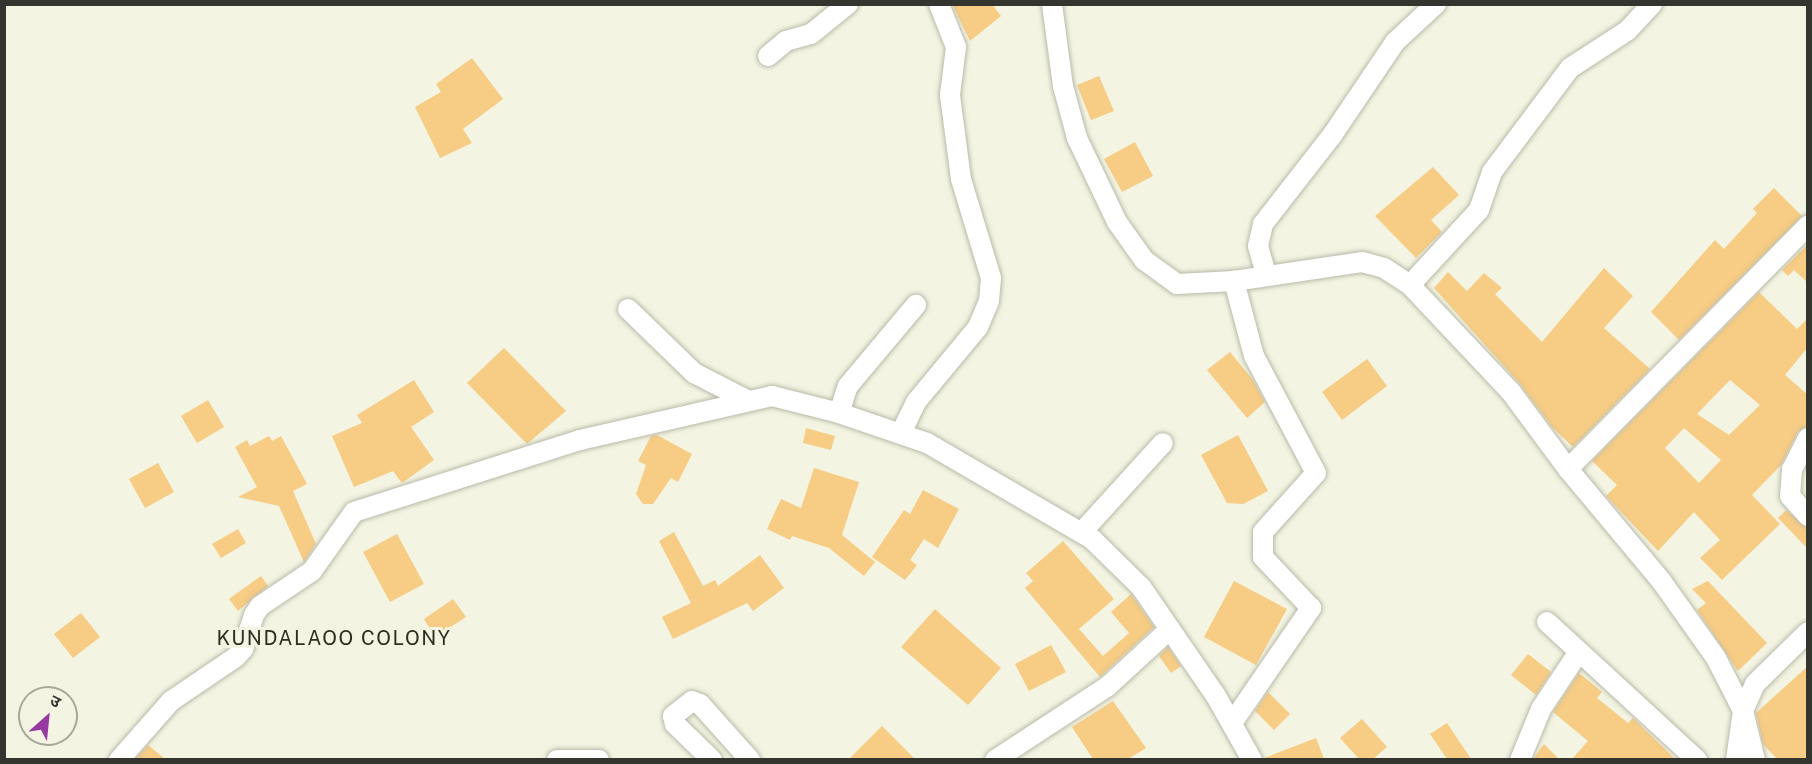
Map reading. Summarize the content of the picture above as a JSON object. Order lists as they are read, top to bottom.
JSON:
{
  "districts": ["KUNDALAOO COLONY"],
  "north": "top right"
}
